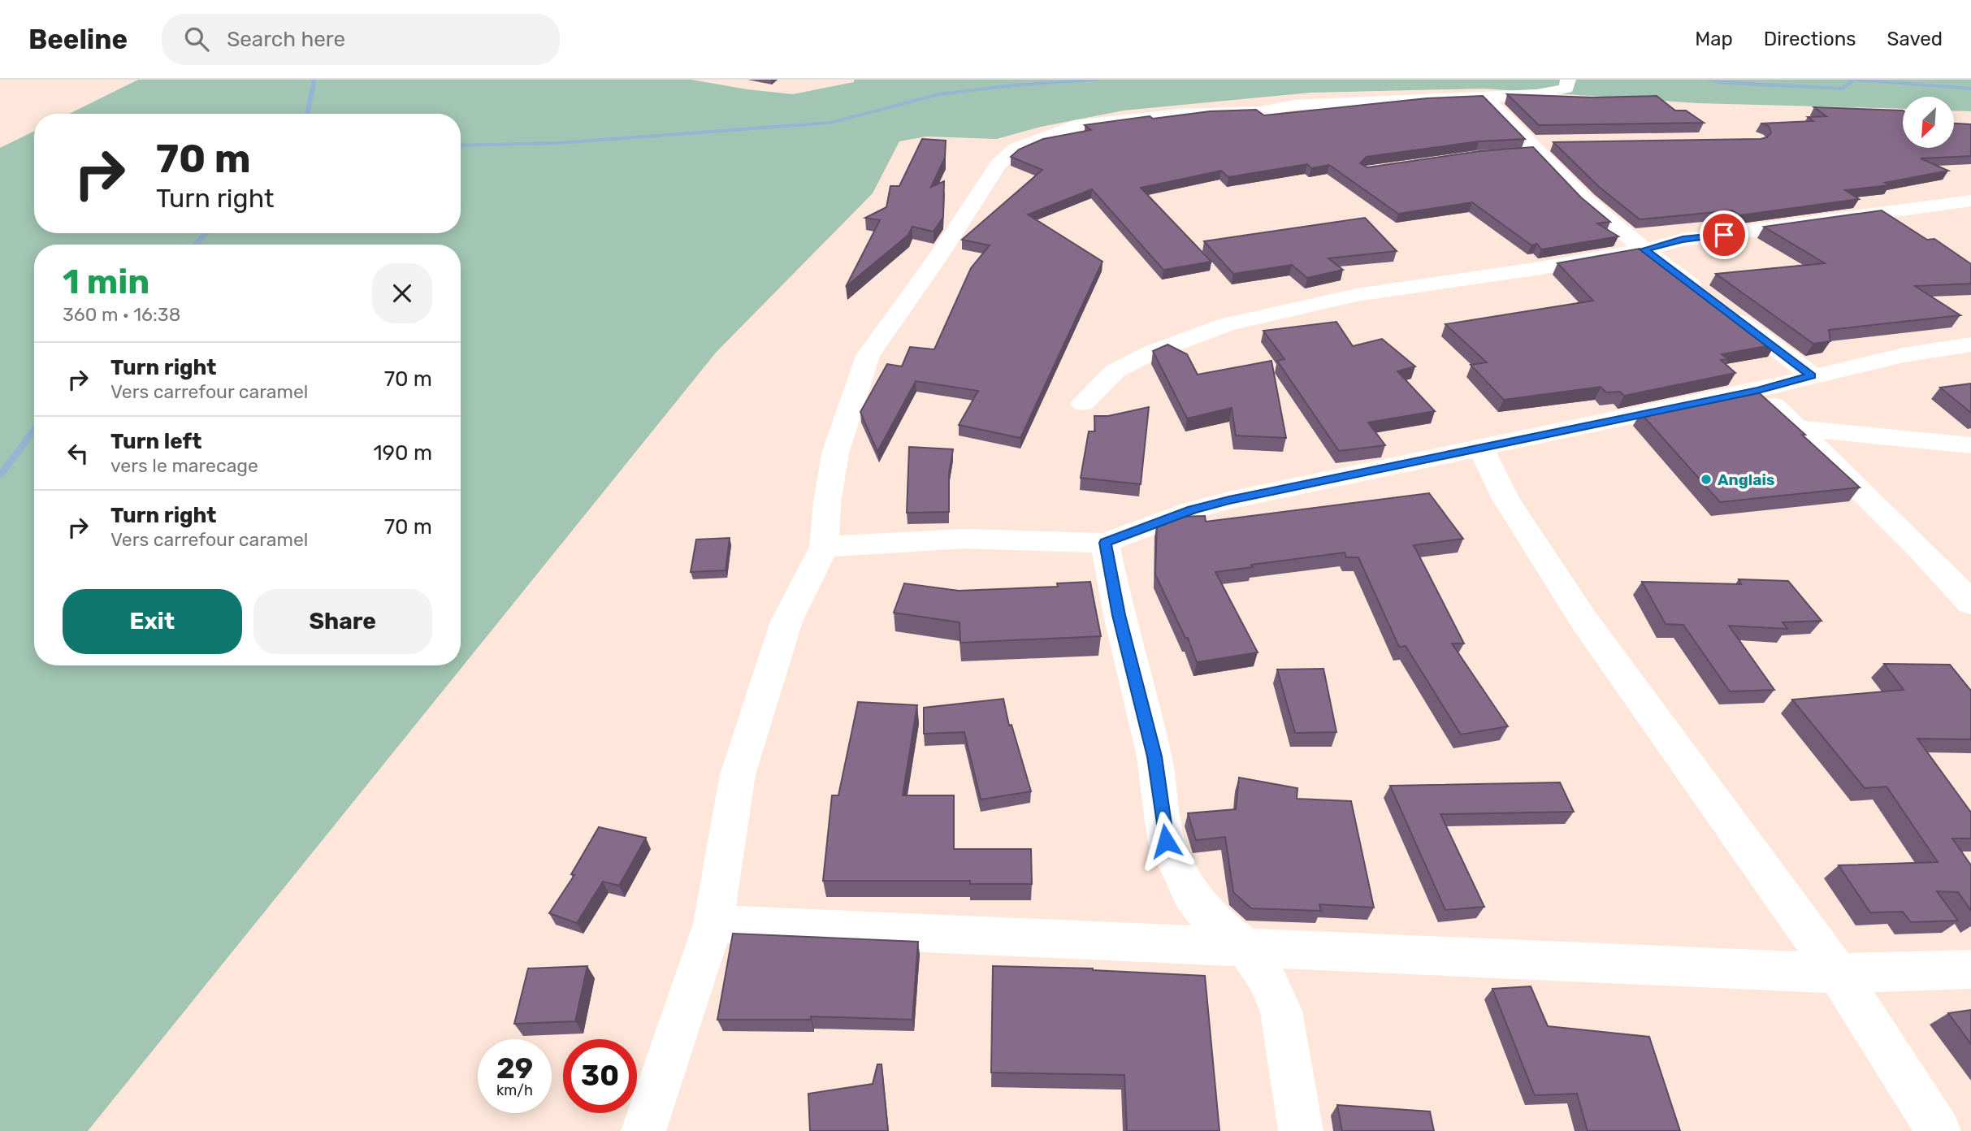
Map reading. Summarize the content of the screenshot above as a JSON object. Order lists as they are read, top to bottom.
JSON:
{
  "places": ["Anglais"],
  "north": "bottom left",
  "page": {
    "header": "Beeline",
    "search": "Search here",
    "nav": ["Map", "Directions", "Saved"],
    "turn": ["70 m", "Turn right"],
    "heading": ["1 min", "360 m · 16:38"],
    "list": [
      {
        "name": "Turn right",
        "note": "Vers carrefour caramel",
        "value": "70 m"
      },
      {
        "name": "Turn left",
        "note": "vers le marecage",
        "value": "190 m"
      },
      {
        "name": "Turn right",
        "note": "Vers carrefour caramel",
        "value": "70 m"
      }
    ],
    "buttons": ["Exit", "Share"],
    "speed": "29 km/h",
    "limit": "30"
  }
}
